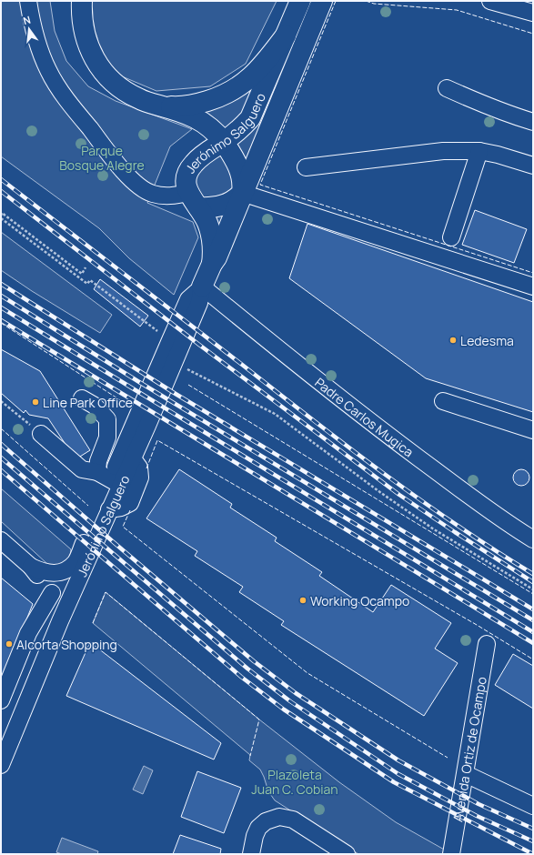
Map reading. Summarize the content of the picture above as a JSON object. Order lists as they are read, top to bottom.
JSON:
{
  "streets": {
    "main road": ["Jerónimo Salguero"],
    "street": ["Padre Carlos Mugica", "Avenida Ortiz de Ocampo"]
  },
  "crossings": [
    ["Jerónimo Salguero", "Padre Carlos Mugica"]
  ],
  "parks": ["Parque Bosque Alegre", "Plazoleta Juan C. Cobian"],
  "places": [
    "Ledesma",
    "Line Park Office",
    "Working Ocampo",
    "Alcorta Shopping"
  ],
  "north": "top"
}
